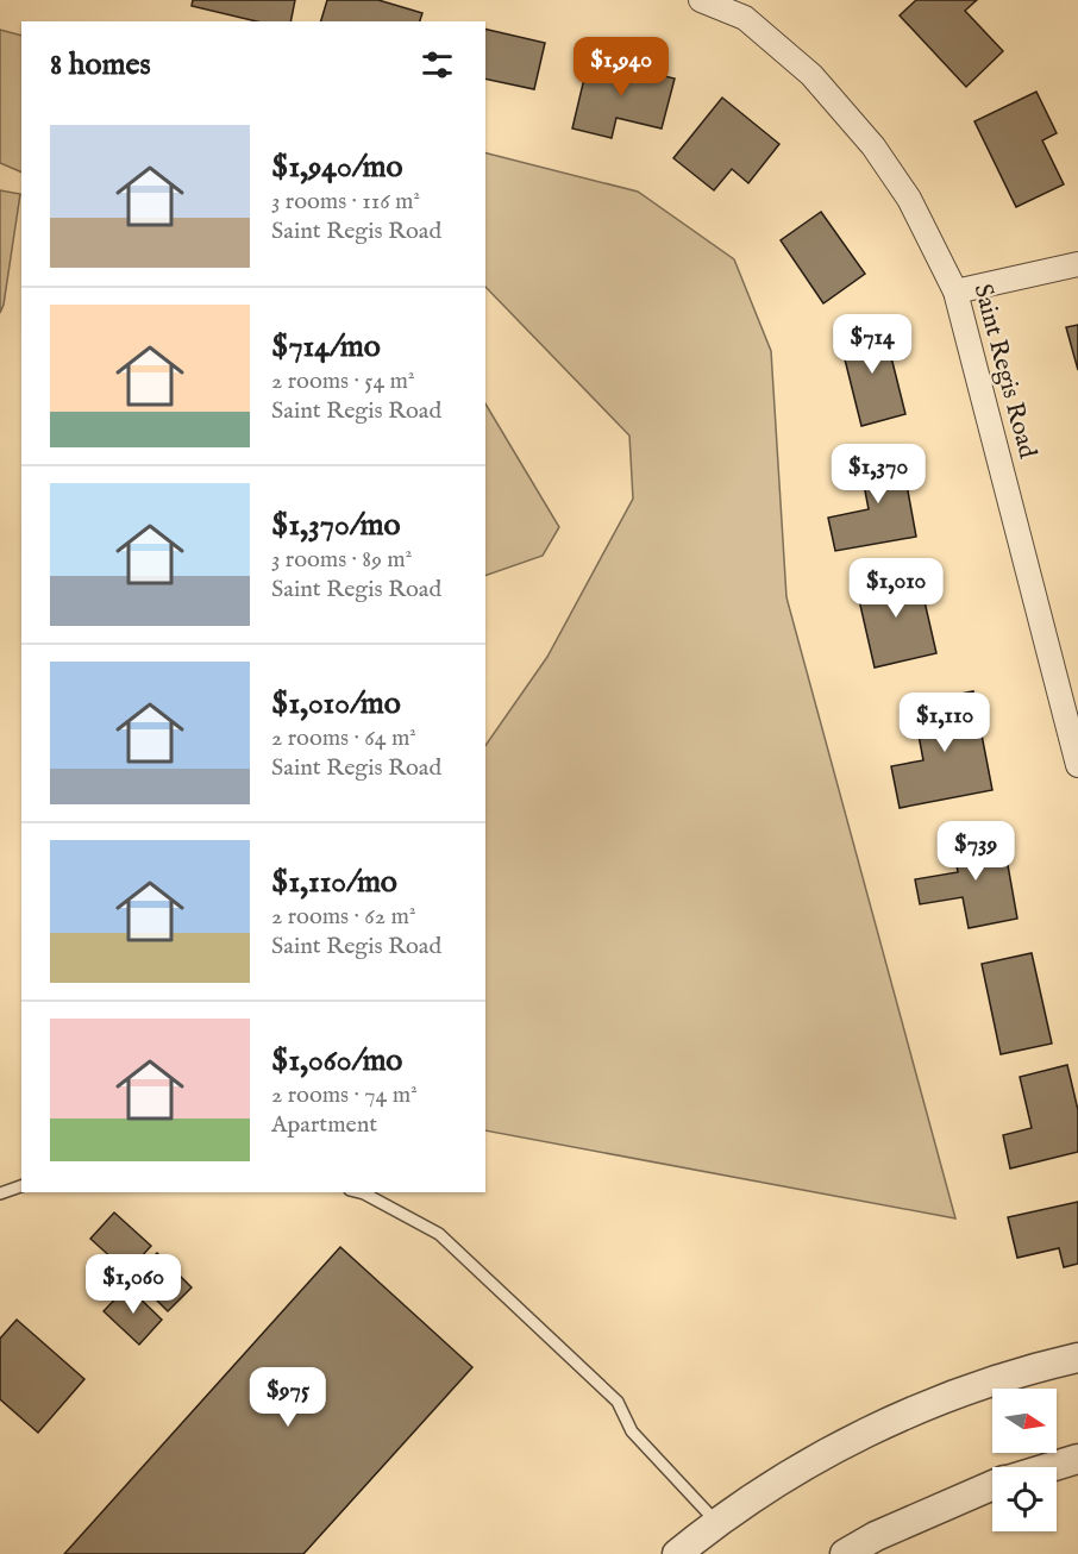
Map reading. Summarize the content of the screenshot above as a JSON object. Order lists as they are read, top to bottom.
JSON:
{
  "streets": {
    "street": ["Saint Regis Road"]
  },
  "north": "right",
  "page": {
    "heading": "8 homes",
    "price": [
      "$1,940",
      "$714",
      "$1,370",
      "$1,010",
      "$1,110",
      "$739",
      "$1,060",
      "$975"
    ],
    "list": [
      {
        "name": "$1,940/mo",
        "note": "3 rooms · 116 m² · Saint Regis Road"
      },
      {
        "name": "$714/mo",
        "note": "2 rooms · 54 m² · Saint Regis Road"
      },
      {
        "name": "$1,370/mo",
        "note": "3 rooms · 89 m² · Saint Regis Road"
      },
      {
        "name": "$1,010/mo",
        "note": "2 rooms · 64 m² · Saint Regis Road"
      },
      {
        "name": "$1,110/mo",
        "note": "2 rooms · 62 m² · Saint Regis Road"
      },
      {
        "name": "$1,060/mo",
        "note": "2 rooms · 74 m² · Apartment"
      }
    ]
  }
}
